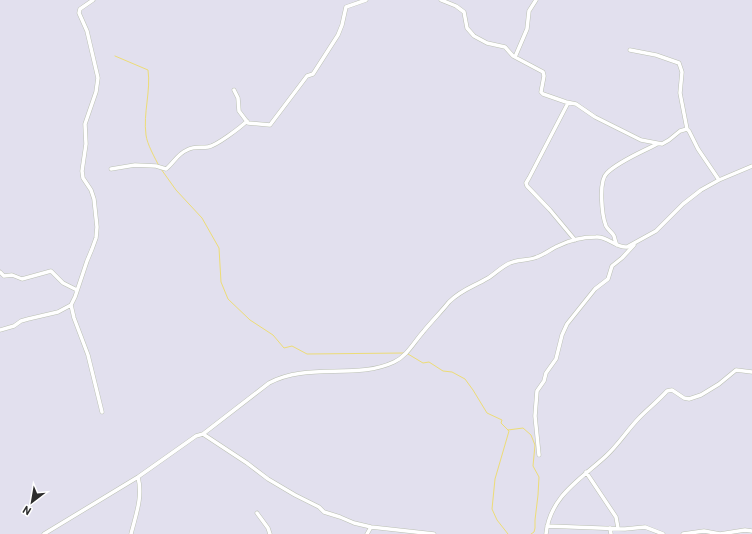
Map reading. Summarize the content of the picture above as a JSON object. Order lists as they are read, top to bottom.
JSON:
{
  "north": "bottom left"
}
